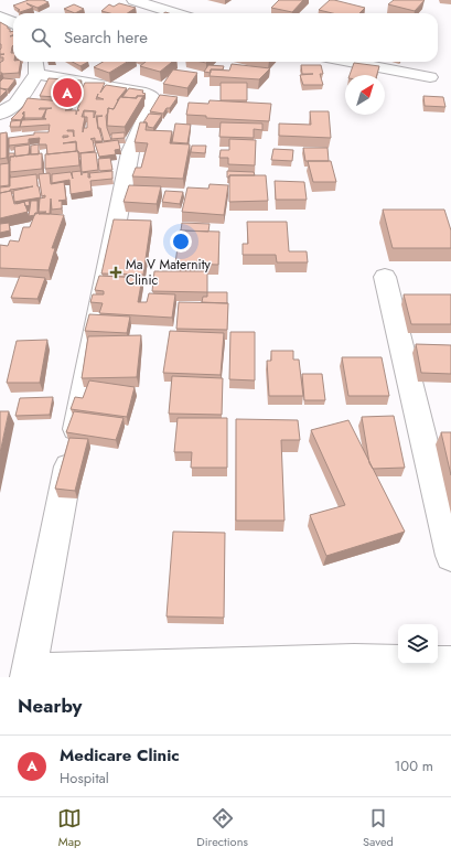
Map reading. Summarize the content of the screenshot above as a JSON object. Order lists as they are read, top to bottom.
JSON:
{
  "places": {
    "health": ["Ma V Maternity Clinic"]
  },
  "north": "top right",
  "page": {
    "search": "Search here",
    "pins": "A",
    "heading": "Nearby",
    "list": [
      {
        "mark": "A",
        "name": "Medicare Clinic",
        "note": "Hospital",
        "value": "100 m"
      }
    ],
    "nav": ["Map", "Directions", "Saved"]
  }
}
